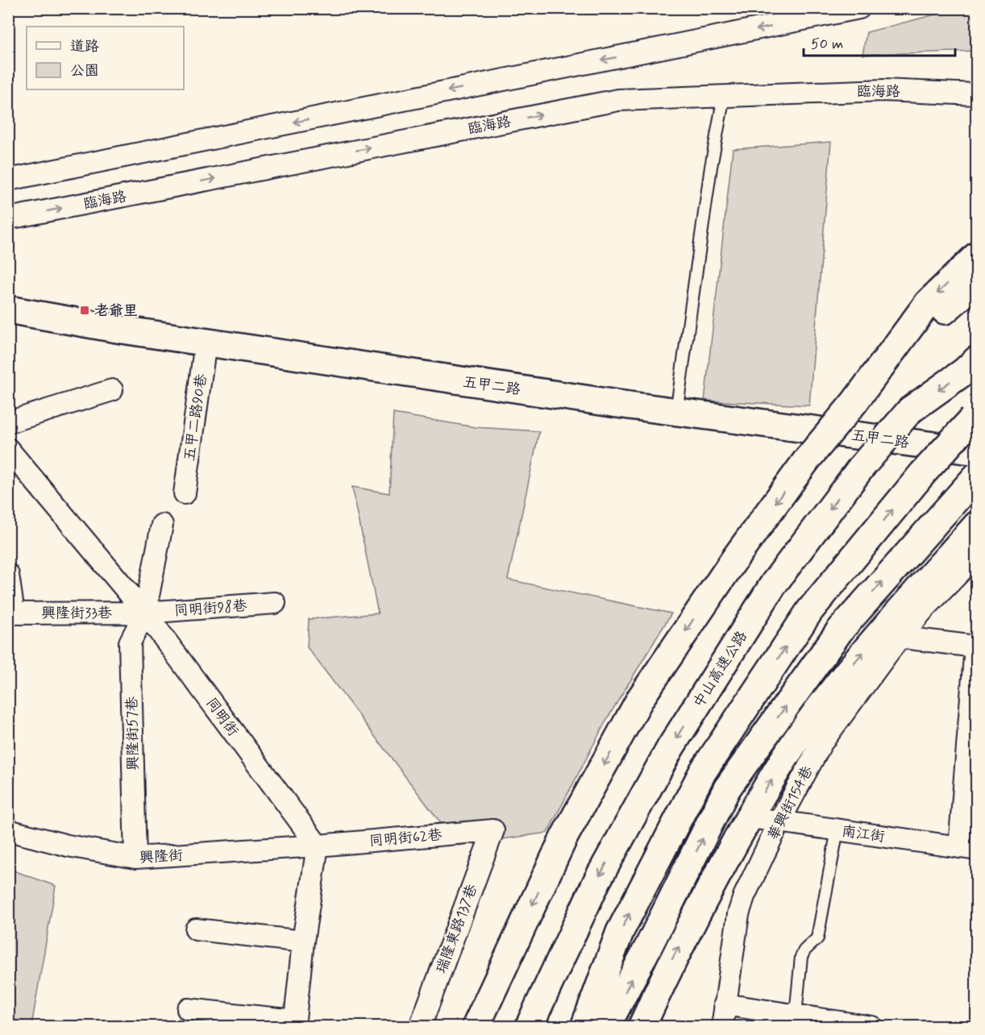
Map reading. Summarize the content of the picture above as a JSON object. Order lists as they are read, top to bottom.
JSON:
{
  "streets": {
    "main road": ["五甲二路", "中山高速公路"],
    "street": [
      "臨海路",
      "五甲二路90巷",
      "同明街98巷",
      "興隆街33巷",
      "同明街",
      "興隆街57巷",
      "華興街154巷",
      "南江街",
      "同明街62巷",
      "興隆街",
      "瑞隆東路137巷"
    ]
  },
  "crossings": [
    ["五甲二路", "五甲二路90巷"],
    ["同明街98巷", "興隆街33巷"],
    ["同明街98巷", "同明街"],
    ["同明街98巷", "興隆街57巷"],
    ["興隆街33巷", "同明街"],
    ["興隆街33巷", "興隆街57巷"],
    ["同明街", "興隆街57巷"],
    ["同明街", "同明街62巷"],
    ["同明街", "興隆街"],
    ["興隆街57巷", "興隆街"],
    ["華興街154巷", "南江街"],
    ["同明街62巷", "興隆街"],
    ["同明街62巷", "瑞隆東路137巷"]
  ],
  "places": {
    "transit": ["老爺里"]
  },
  "legend": ["道路", "公園"],
  "scale_bar": "50 m"
}
